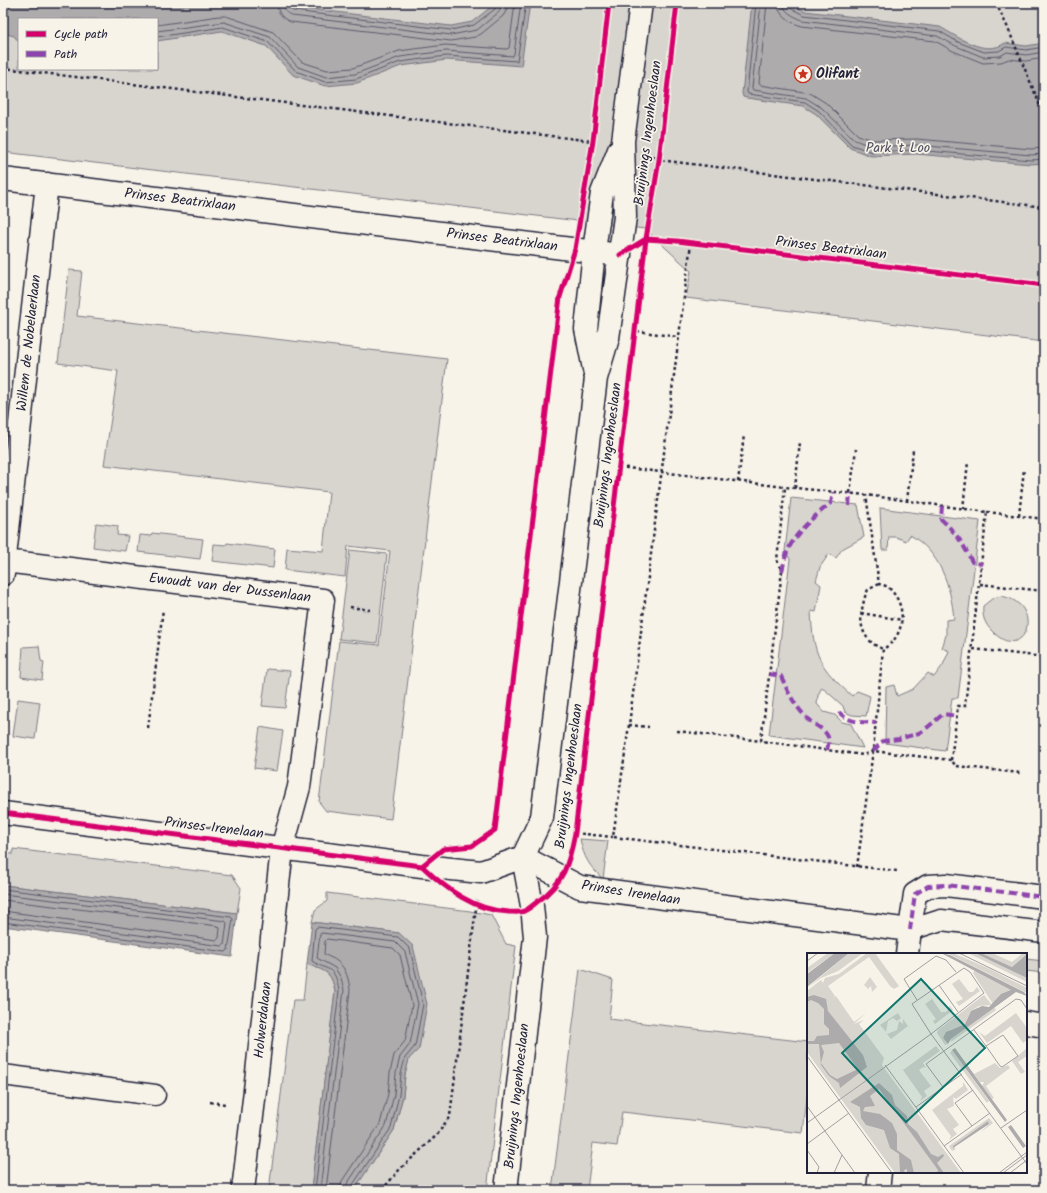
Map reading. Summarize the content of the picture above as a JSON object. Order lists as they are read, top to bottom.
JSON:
{
  "streets": {
    "street": [
      "Bruijnings Ingenhoeslaan",
      "Prinses Beatrixlaan",
      "Willem de Nobelaerlaan",
      "Ewoudt van der Dussenlaan",
      "Prinses Irenelaan",
      "Holwerdalaan"
    ]
  },
  "crossings": [
    ["Bruijnings Ingenhoeslaan", "Prinses Beatrixlaan"],
    ["Bruijnings Ingenhoeslaan", "Prinses Irenelaan"],
    ["Prinses Beatrixlaan", "Willem de Nobelaerlaan"],
    ["Willem de Nobelaerlaan", "Ewoudt van der Dussenlaan"],
    ["Ewoudt van der Dussenlaan", "Prinses Irenelaan"],
    ["Ewoudt van der Dussenlaan", "Holwerdalaan"],
    ["Prinses Irenelaan", "Holwerdalaan"]
  ],
  "parks": ["Park 't Loo"],
  "places": {
    "place": ["Olifant"]
  },
  "legend": ["Cycle path", "Path"]
}
